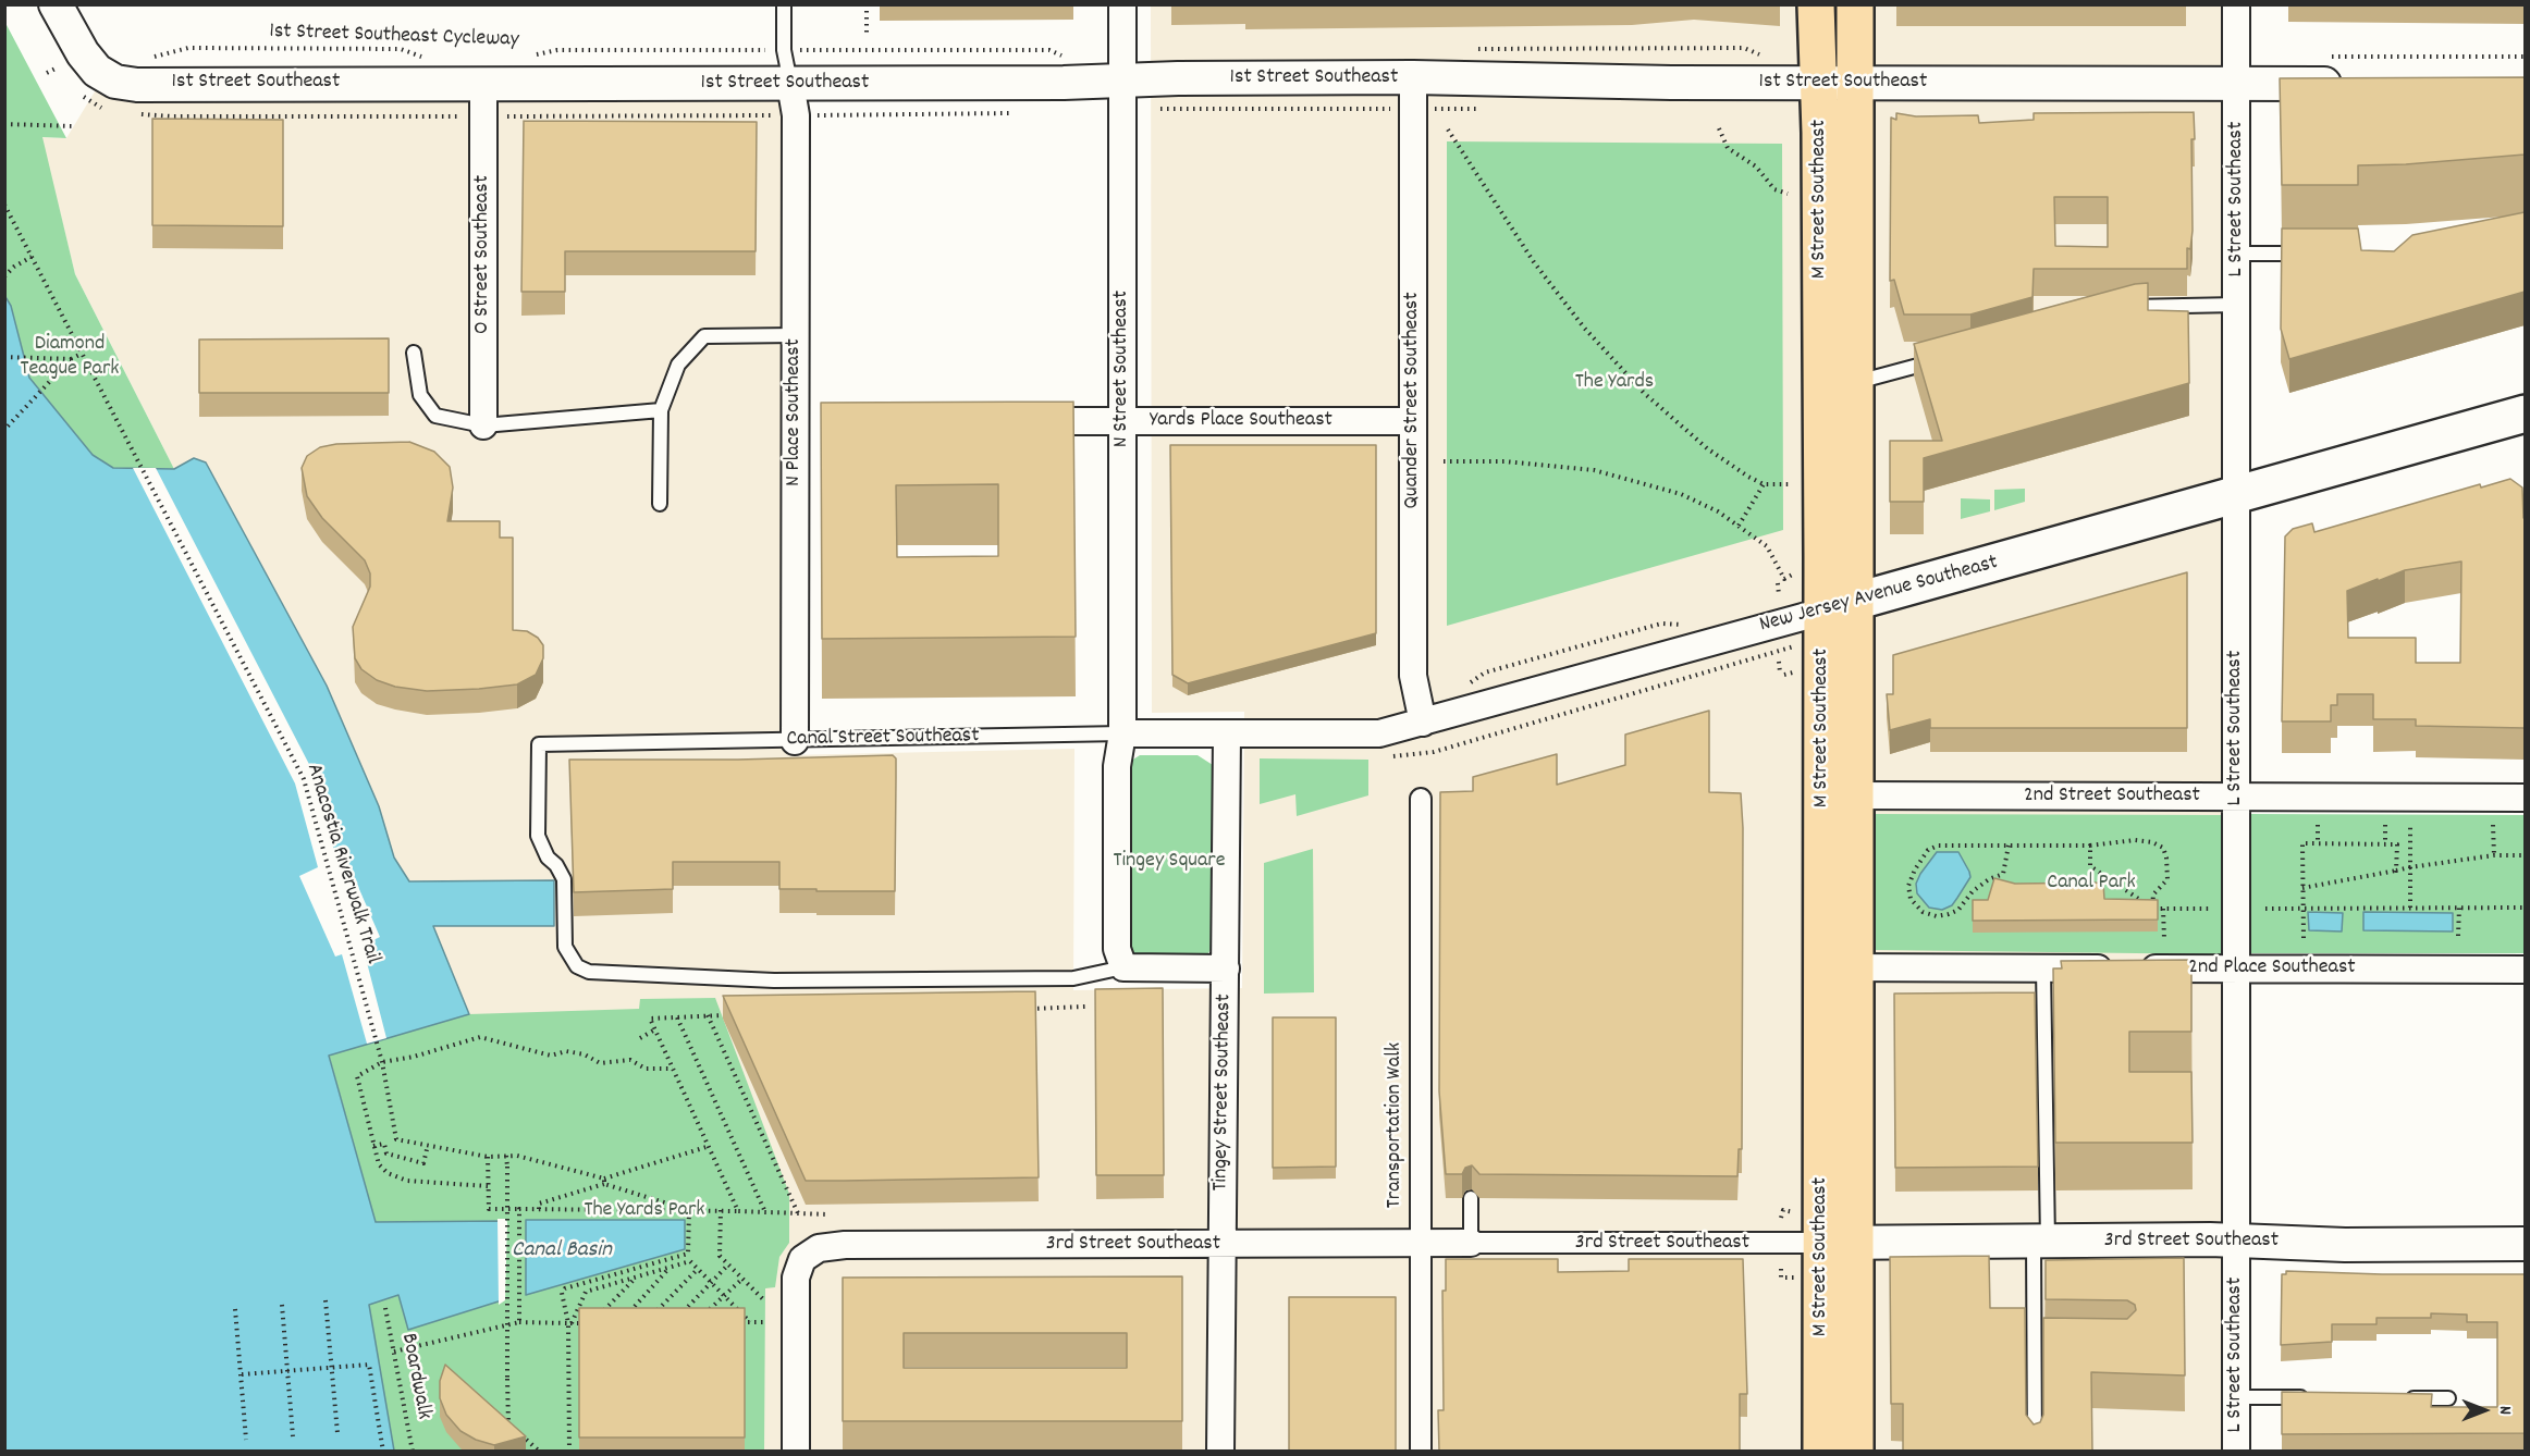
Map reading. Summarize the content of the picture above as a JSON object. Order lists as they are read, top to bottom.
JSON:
{
  "streets": {
    "main road": ["M Street Southeast", "New Jersey Avenue Southeast"],
    "street": [
      "1st Street Southeast",
      "L Street Southeast",
      "O Street Southeast",
      "N Street Southeast",
      "Quander Street Southeast",
      "N Place Southeast",
      "Yards Place Southeast",
      "Canal Street Southeast",
      "2nd Street Southeast",
      "2nd Place Southeast",
      "Tingey Street Southeast",
      "Transportation Walk",
      "3rd Street Southeast"
    ],
    "path": ["1st Street Southeast Cycleway", "Anacostia Riverwalk Trail", "Boardwalk"]
  },
  "crossings": [
    ["1st Street Southeast", "M Street Southeast"],
    ["1st Street Southeast", "L Street Southeast"],
    ["1st Street Southeast", "O Street Southeast"],
    ["1st Street Southeast", "N Street Southeast"],
    ["1st Street Southeast", "Quander Street Southeast"],
    ["1st Street Southeast", "N Place Southeast"],
    ["M Street Southeast", "New Jersey Avenue Southeast"],
    ["M Street Southeast", "2nd Street Southeast"],
    ["M Street Southeast", "2nd Place Southeast"],
    ["M Street Southeast", "3rd Street Southeast"],
    ["L Street Southeast", "New Jersey Avenue Southeast"],
    ["L Street Southeast", "2nd Street Southeast"],
    ["L Street Southeast", "2nd Place Southeast"],
    ["L Street Southeast", "3rd Street Southeast"],
    ["N Street Southeast", "Yards Place Southeast"],
    ["N Street Southeast", "Canal Street Southeast"],
    ["Quander Street Southeast", "Yards Place Southeast"],
    ["Quander Street Southeast", "New Jersey Avenue Southeast"],
    ["N Place Southeast", "Canal Street Southeast"],
    ["New Jersey Avenue Southeast", "Canal Street Southeast"],
    ["New Jersey Avenue Southeast", "Tingey Street Southeast"],
    ["Canal Street Southeast", "Tingey Street Southeast"],
    ["Tingey Street Southeast", "3rd Street Southeast"],
    ["Transportation Walk", "3rd Street Southeast"]
  ],
  "water": ["Canal Basin"],
  "parks": [
    "Diamond Teague Park",
    "The Yards",
    "Tingey Square",
    "Canal Park",
    "The Yards Park"
  ],
  "north": "right"
}
